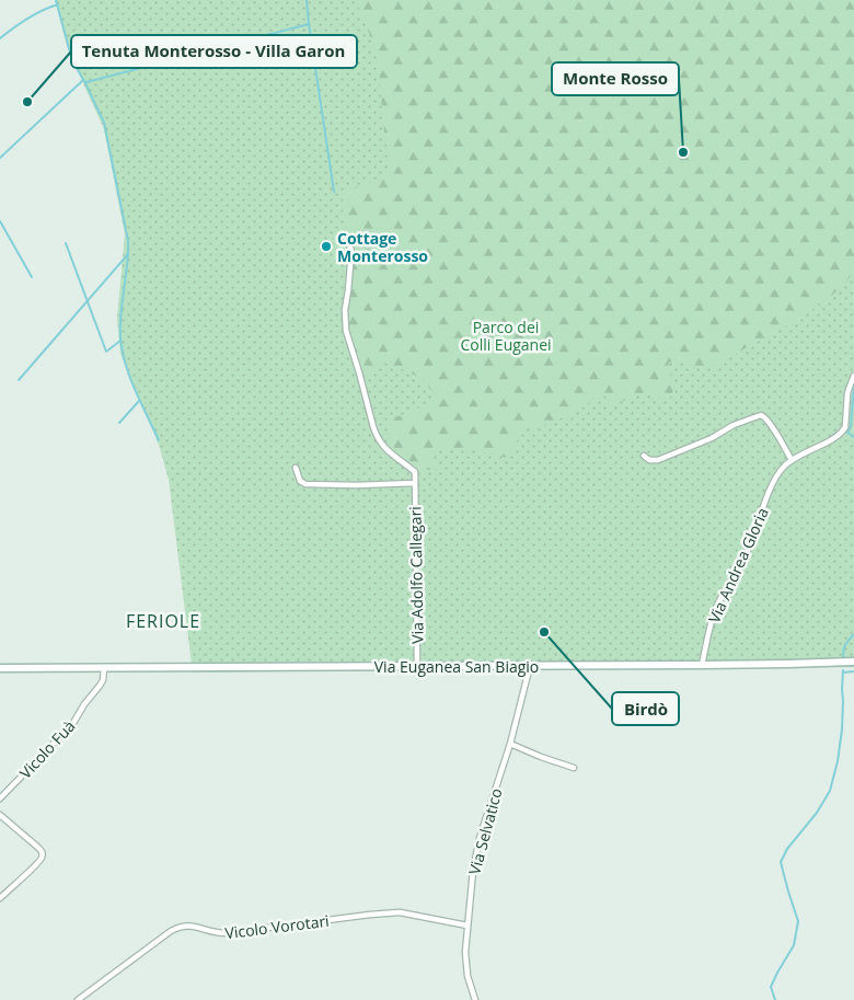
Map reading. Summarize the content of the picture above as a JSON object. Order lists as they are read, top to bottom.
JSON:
{
  "streets": {
    "main road": ["Via Euganea San Biagio"],
    "street": [
      "Via Andrea Gloria",
      "Via Adolfo Callegari",
      "Vicolo Fuà",
      "Via Selvatico",
      "Vicolo Vorotari"
    ]
  },
  "crossings": [
    ["Via Andrea Gloria", "Via Euganea San Biagio"],
    ["Via Adolfo Callegari", "Via Euganea San Biagio"],
    ["Via Euganea San Biagio", "Vicolo Fuà"],
    ["Via Euganea San Biagio", "Via Selvatico"],
    ["Via Selvatico", "Vicolo Vorotari"]
  ],
  "districts": ["FERIOLE"],
  "parks": ["Parco dei Colli Euganei"],
  "places": [
    "Tenuta Monterosso - Villa Garon",
    "Monte Rosso",
    "Cottage Monterosso",
    "Birdò"
  ]
}
